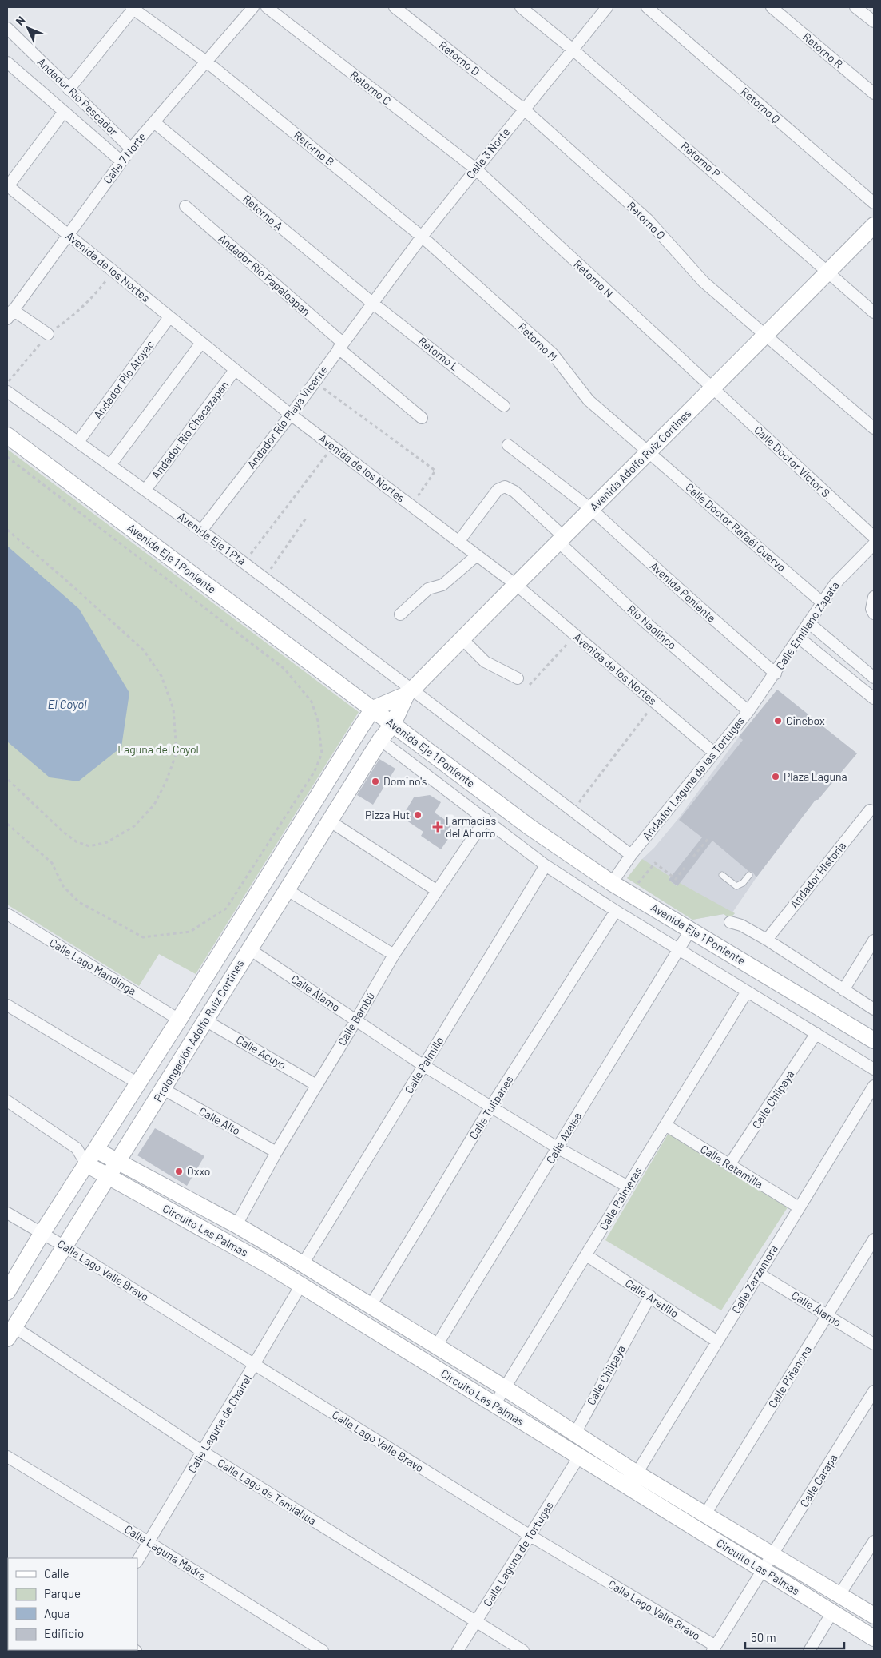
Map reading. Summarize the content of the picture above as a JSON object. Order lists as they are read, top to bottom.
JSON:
{
  "streets": {
    "street": [
      "Retorno R",
      "Retorno D",
      "Retorno C",
      "Andador Río Pescador",
      "Retorno Q",
      "Retorno B",
      "Calle 3 Norte",
      "Calle 7 Norte",
      "Retorno P",
      "Retorno A",
      "Retorno O",
      "Avenida de los Nortes",
      "Andador Río Papaloapan",
      "Retorno N",
      "Retorno M",
      "Retorno L",
      "Andador Río Atoyac",
      "Andador Río Playa Vicente",
      "Andador Río Chacazapan",
      "Avenida Adolfo Ruiz Cortines",
      "Calle Doctor Víctor S.",
      "Calle Doctor Rafaél Cuervo",
      "Avenida Eje 1 Pta",
      "Avenida Eje 1 Poniente",
      "Avenida Poniente",
      "Calle Emiliano Zapata",
      "Río Naolinco",
      "Andador Laguna de las Tortugas",
      "Andador Historia",
      "Calle Lago Mandinga",
      "Calle Álamo",
      "Calle Bambú",
      "Prolongación Adolfo Ruiz Cortines",
      "Calle Acuyo",
      "Calle Palmillo",
      "Calle Chilpaya",
      "Calle Tulipanes",
      "Calle Alto",
      "Calle Azalea",
      "Calle Retamilla",
      "Calle Palmeras",
      "Circuito Las Palmas",
      "Calle Lago Valle Bravo",
      "Calle Zarzamora",
      "Calle Aretillo",
      "Calle Piñanona",
      "Calle Laguna de Chairel",
      "Calle Carapa",
      "Calle Lago de Tamiahua",
      "Calle Laguna Madre",
      "Calle Laguna de Tortugas"
    ]
  },
  "crossings": [
    ["Retorno D", "Calle 3 Norte"],
    ["Retorno D", "Retorno O"],
    ["Retorno C", "Calle 3 Norte"],
    ["Retorno C", "Retorno N"],
    ["Andador Río Pescador", "Calle 7 Norte"],
    ["Retorno B", "Calle 3 Norte"],
    ["Retorno B", "Calle 7 Norte"],
    ["Retorno B", "Retorno M"],
    ["Calle 3 Norte", "Retorno P"],
    ["Calle 3 Norte", "Retorno A"],
    ["Calle 3 Norte", "Retorno O"],
    ["Calle 3 Norte", "Retorno N"],
    ["Calle 3 Norte", "Retorno M"],
    ["Calle 3 Norte", "Retorno L"],
    ["Calle 3 Norte", "Andador Río Playa Vicente"],
    ["Calle 7 Norte", "Retorno A"],
    ["Calle 7 Norte", "Avenida de los Nortes"],
    ["Retorno P", "Avenida Adolfo Ruiz Cortines"],
    ["Retorno A", "Retorno L"],
    ["Retorno A", "Andador Río Playa Vicente"],
    ["Retorno O", "Avenida Adolfo Ruiz Cortines"],
    ["Avenida de los Nortes", "Andador Río Atoyac"],
    ["Avenida de los Nortes", "Andador Río Playa Vicente"],
    ["Avenida de los Nortes", "Andador Río Chacazapan"],
    ["Avenida de los Nortes", "Avenida Adolfo Ruiz Cortines"],
    ["Avenida de los Nortes", "Río Naolinco"],
    ["Avenida de los Nortes", "Andador Laguna de las Tortugas"],
    ["Andador Río Papaloapan", "Andador Río Playa Vicente"],
    ["Retorno N", "Avenida Adolfo Ruiz Cortines"],
    ["Retorno N", "Calle Doctor Víctor S."],
    ["Retorno M", "Avenida Adolfo Ruiz Cortines"],
    ["Retorno M", "Calle Doctor Rafaél Cuervo"],
    ["Retorno L", "Andador Río Playa Vicente"],
    ["Andador Río Atoyac", "Avenida Eje 1 Pta"],
    ["Andador Río Playa Vicente", "Avenida Eje 1 Pta"],
    ["Andador Río Chacazapan", "Avenida Eje 1 Pta"],
    ["Avenida Adolfo Ruiz Cortines", "Calle Doctor Víctor S."],
    ["Avenida Adolfo Ruiz Cortines", "Calle Doctor Rafaél Cuervo"],
    ["Avenida Adolfo Ruiz Cortines", "Avenida Eje 1 Pta"],
    ["Avenida Adolfo Ruiz Cortines", "Avenida Eje 1 Poniente"],
    ["Avenida Adolfo Ruiz Cortines", "Avenida Poniente"],
    ["Avenida Adolfo Ruiz Cortines", "Río Naolinco"],
    ["Avenida Adolfo Ruiz Cortines", "Prolongación Adolfo Ruiz Cortines"],
    ["Calle Doctor Rafaél Cuervo", "Calle Emiliano Zapata"],
    ["Avenida Eje 1 Pta", "Andador Laguna de las Tortugas"],
    ["Avenida Eje 1 Poniente", "Andador Laguna de las Tortugas"],
    ["Avenida Eje 1 Poniente", "Calle Bambú"],
    ["Avenida Eje 1 Poniente", "Prolongación Adolfo Ruiz Cortines"],
    ["Avenida Eje 1 Poniente", "Calle Palmillo"],
    ["Avenida Eje 1 Poniente", "Calle Chilpaya"],
    ["Avenida Eje 1 Poniente", "Calle Tulipanes"],
    ["Avenida Eje 1 Poniente", "Calle Azalea"],
    ["Avenida Eje 1 Poniente", "Calle Palmeras"],
    ["Avenida Poniente", "Calle Emiliano Zapata"],
    ["Avenida Poniente", "Andador Laguna de las Tortugas"],
    ["Calle Emiliano Zapata", "Andador Laguna de las Tortugas"],
    ["Río Naolinco", "Andador Laguna de las Tortugas"],
    ["Calle Lago Mandinga", "Prolongación Adolfo Ruiz Cortines"],
    ["Calle Álamo", "Calle Bambú"],
    ["Calle Álamo", "Prolongación Adolfo Ruiz Cortines"],
    ["Calle Álamo", "Calle Palmillo"],
    ["Calle Álamo", "Calle Tulipanes"],
    ["Calle Álamo", "Calle Azalea"],
    ["Calle Álamo", "Calle Palmeras"],
    ["Calle Álamo", "Calle Zarzamora"],
    ["Calle Álamo", "Calle Piñanona"],
    ["Calle Bambú", "Calle Acuyo"],
    ["Calle Bambú", "Calle Alto"],
    ["Calle Bambú", "Circuito Las Palmas"],
    ["Prolongación Adolfo Ruiz Cortines", "Calle Acuyo"],
    ["Prolongación Adolfo Ruiz Cortines", "Calle Alto"],
    ["Prolongación Adolfo Ruiz Cortines", "Circuito Las Palmas"],
    ["Prolongación Adolfo Ruiz Cortines", "Calle Lago Valle Bravo"],
    ["Prolongación Adolfo Ruiz Cortines", "Calle Lago de Tamiahua"],
    ["Calle Palmillo", "Circuito Las Palmas"],
    ["Calle Chilpaya", "Calle Retamilla"],
    ["Calle Chilpaya", "Circuito Las Palmas"],
    ["Calle Chilpaya", "Calle Aretillo"],
    ["Calle Tulipanes", "Circuito Las Palmas"],
    ["Calle Azalea", "Circuito Las Palmas"],
    ["Calle Retamilla", "Calle Palmeras"],
    ["Calle Retamilla", "Calle Zarzamora"],
    ["Calle Palmeras", "Circuito Las Palmas"],
    ["Calle Palmeras", "Calle Aretillo"],
    ["Circuito Las Palmas", "Calle Zarzamora"],
    ["Circuito Las Palmas", "Calle Piñanona"],
    ["Circuito Las Palmas", "Calle Laguna de Chairel"],
    ["Circuito Las Palmas", "Calle Carapa"],
    ["Circuito Las Palmas", "Calle Laguna de Tortugas"],
    ["Calle Lago Valle Bravo", "Calle Laguna de Chairel"],
    ["Calle Lago Valle Bravo", "Calle Carapa"],
    ["Calle Lago Valle Bravo", "Calle Laguna de Tortugas"],
    ["Calle Zarzamora", "Calle Aretillo"],
    ["Calle Laguna de Chairel", "Calle Lago de Tamiahua"],
    ["Calle Laguna de Chairel", "Calle Laguna Madre"],
    ["Calle Lago de Tamiahua", "Calle Laguna de Tortugas"]
  ],
  "water": ["El Coyol"],
  "parks": ["Laguna del Coyol"],
  "places": {
    "other": [
      "Cinebox",
      "Plaza Laguna",
      "Domino's",
      "Pizza Hut",
      "Oxxo"
    ],
    "health": ["Farmacias del Ahorro"]
  },
  "legend": [
    "Calle",
    "Parque",
    "Agua",
    "Edificio"
  ],
  "scale_bar": "50 m",
  "north": "top left"
}
